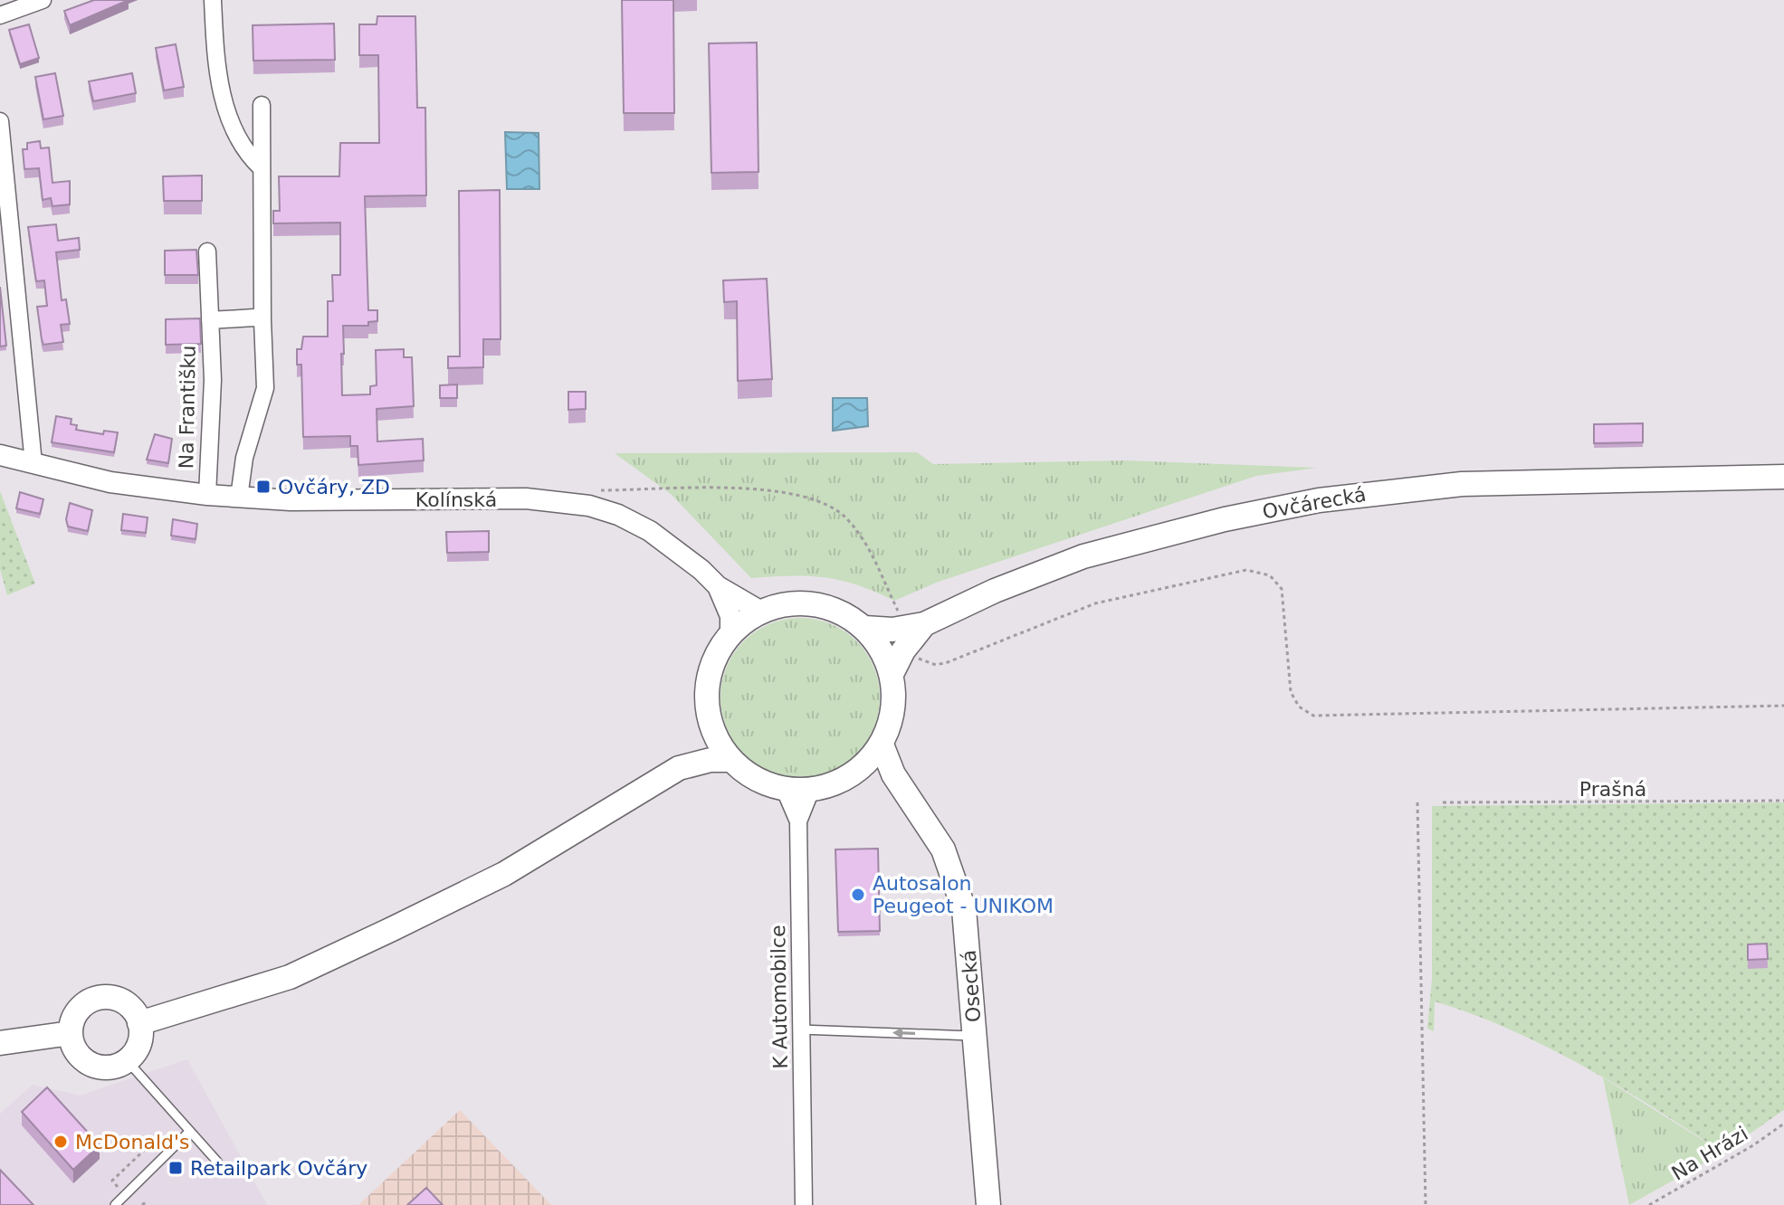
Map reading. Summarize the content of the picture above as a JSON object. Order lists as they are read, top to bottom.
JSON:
{
  "streets": {
    "main road": ["Ovčárecká", "Osecká"],
    "street": ["Na Františku", "Kolínská", "K Automobilce"],
    "path": ["Prašná", "Na Hrázi"]
  },
  "crossings": [
    ["Na Františku", "Kolínská"],
    ["Kolínská", "Ovčárecká"],
    ["Kolínská", "Osecká"],
    ["Kolínská", "K Automobilce"],
    ["Ovčárecká", "Osecká"],
    ["Ovčárecká", "K Automobilce"],
    ["Osecká", "K Automobilce"]
  ],
  "places": {
    "transit": ["Ovčáry, ZD", "Retailpark Ovčáry"],
    "other": ["Autosalon Peugeot - UNIKOM", "McDonald's"]
  }
}
